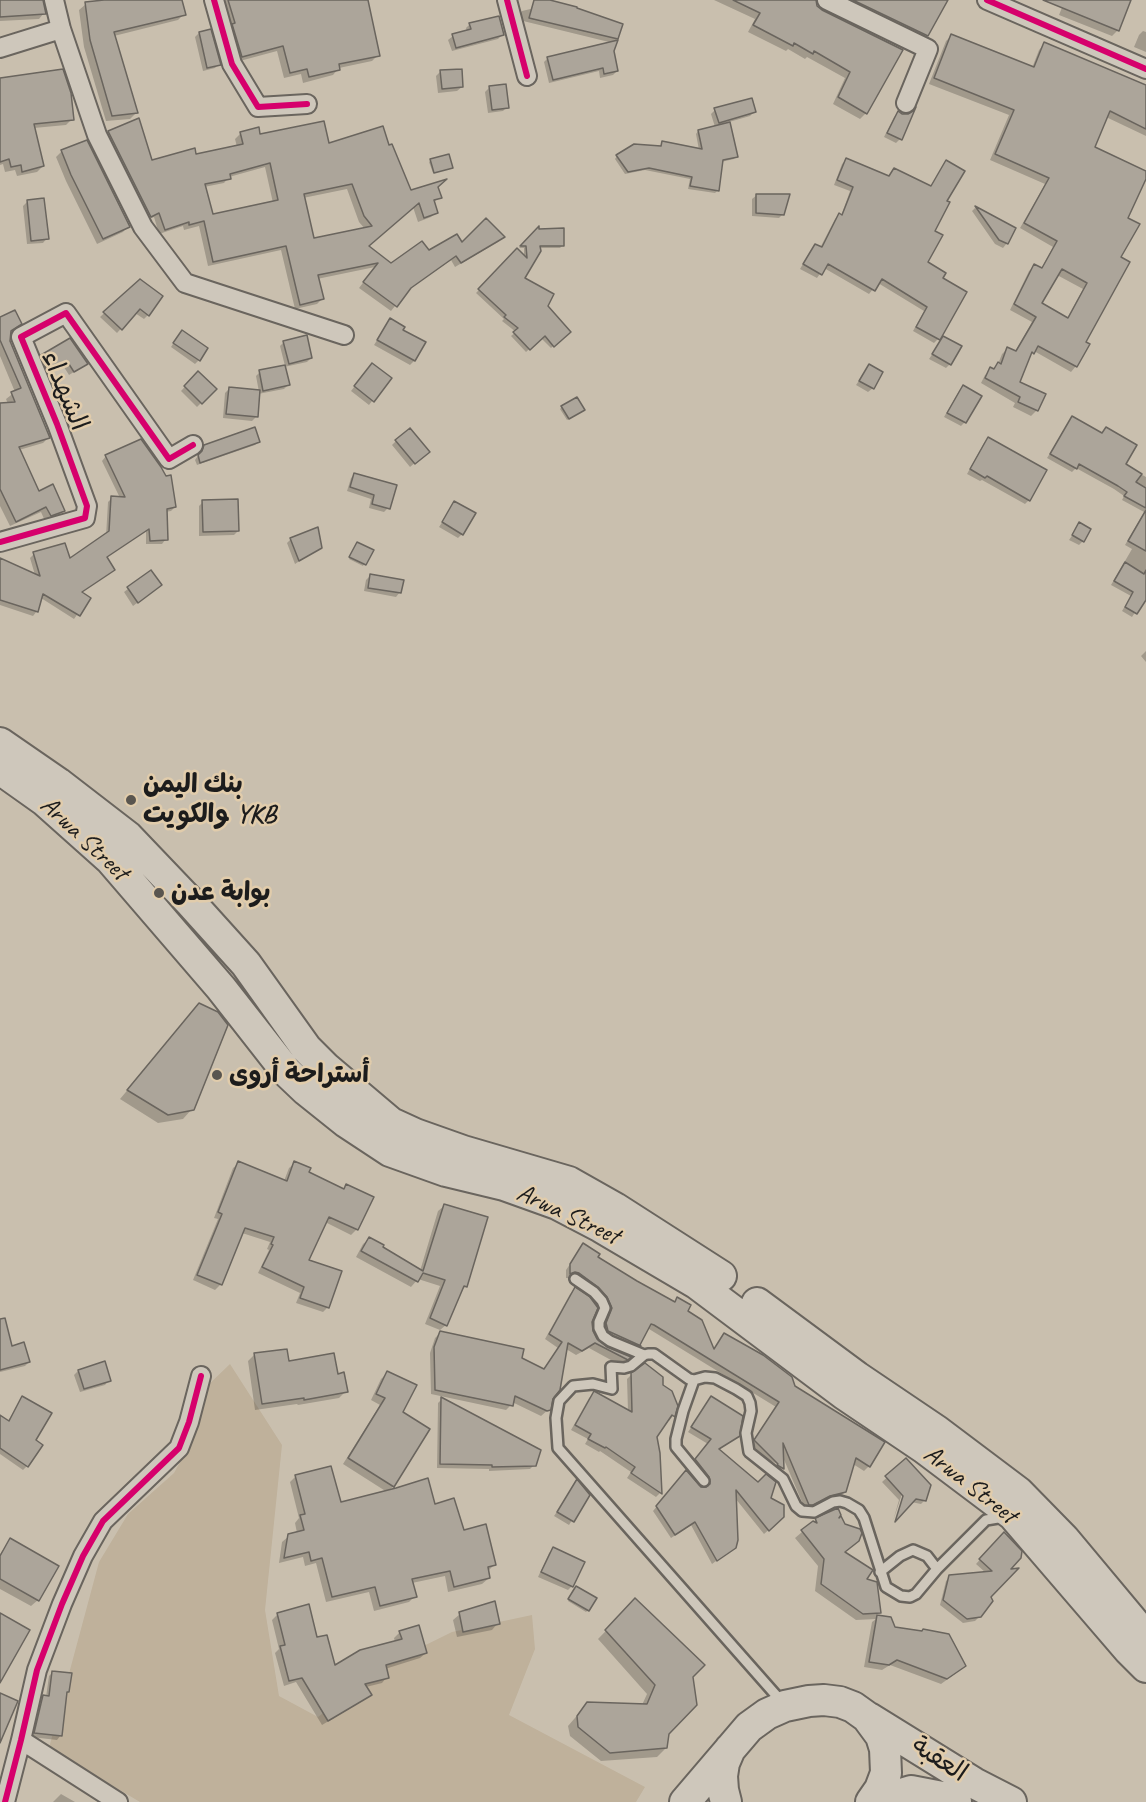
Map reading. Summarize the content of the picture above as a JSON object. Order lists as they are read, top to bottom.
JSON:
{
  "streets": {
    "main road": ["Arwa Street", "العقبة"],
    "street": ["الشهداء"]
  },
  "places": ["بنك اليمن والكويت YKB", "بوابة عدن", "أستراحة أروى"]
}
